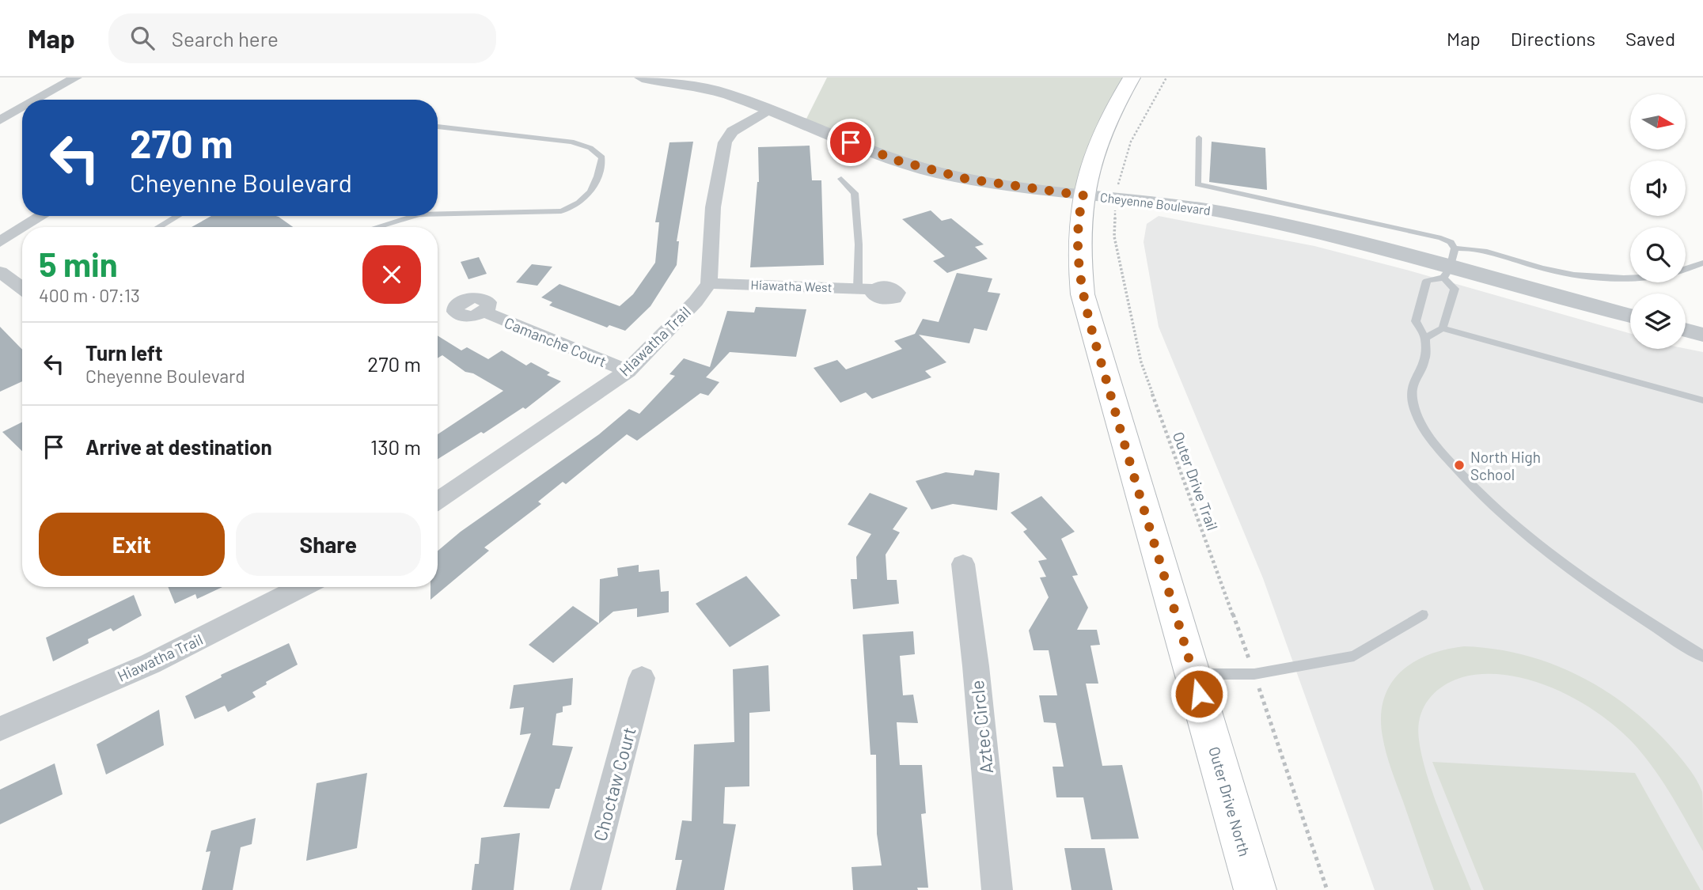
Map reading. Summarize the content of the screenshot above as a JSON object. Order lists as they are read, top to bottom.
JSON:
{
  "streets": {
    "main road": ["Outer Drive North"],
    "street": [
      "Cheyenne Boulevard",
      "Hiawatha West",
      "Hiawatha Trail",
      "Camanche Court",
      "Aztec Circle",
      "Choctaw Court"
    ],
    "path": ["Outer Drive Trail"]
  },
  "crossings": [
    ["Cheyenne Boulevard", "Outer Drive Trail"],
    ["Cheyenne Boulevard", "Outer Drive North"],
    ["Hiawatha West", "Hiawatha Trail"],
    ["Hiawatha Trail", "Camanche Court"]
  ],
  "places": ["North High School"],
  "north": "right",
  "page": {
    "header": "Map",
    "search": "Search here",
    "nav": ["Map", "Directions", "Saved"],
    "turn": ["270 m", "Cheyenne Boulevard"],
    "heading": ["5 min", "400 m · 07:13"],
    "list": [
      {
        "name": "Turn left",
        "note": "Cheyenne Boulevard",
        "value": "270 m"
      },
      {
        "name": "Arrive at destination",
        "value": "130 m"
      }
    ],
    "buttons": ["Exit", "Share"]
  }
}
